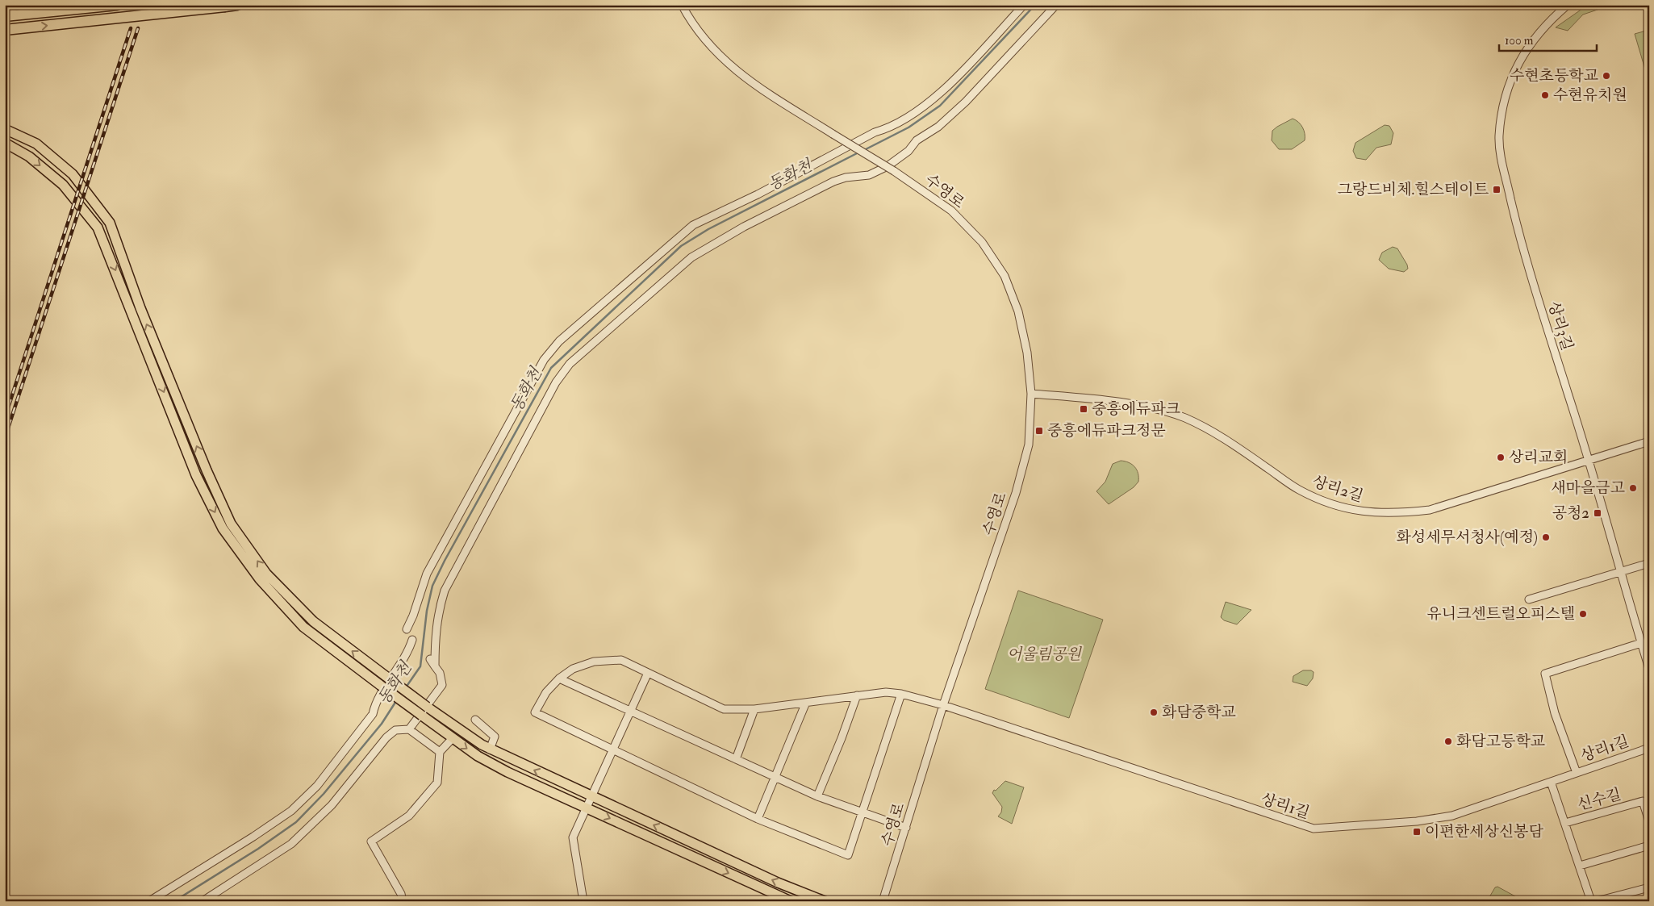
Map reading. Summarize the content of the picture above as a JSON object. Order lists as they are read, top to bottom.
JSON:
{
  "streets": {
    "street": [
      "수영로",
      "상리3길",
      "상리2길",
      "상리1길",
      "신수길"
    ]
  },
  "crossings": [
    ["수영로", "상리2길"],
    ["수영로", "상리1길"],
    ["상리3길", "상리2길"],
    ["상리1길", "신수길"]
  ],
  "water": ["동화천"],
  "parks": ["어울림공원"],
  "places": {
    "other": [
      "수현초등학교",
      "수현유치원",
      "상리교회",
      "새마을금고",
      "화성세무서청사(예정)",
      "유니크센트럴오피스텔",
      "화담중학교",
      "화담고등학교"
    ],
    "transit": [
      "그랑드비체.힐스테이트",
      "중흥에듀파크",
      "중흥에듀파크정문",
      "공청2",
      "이편한세상신봉담"
    ]
  },
  "scale_bar": "100 m"
}
